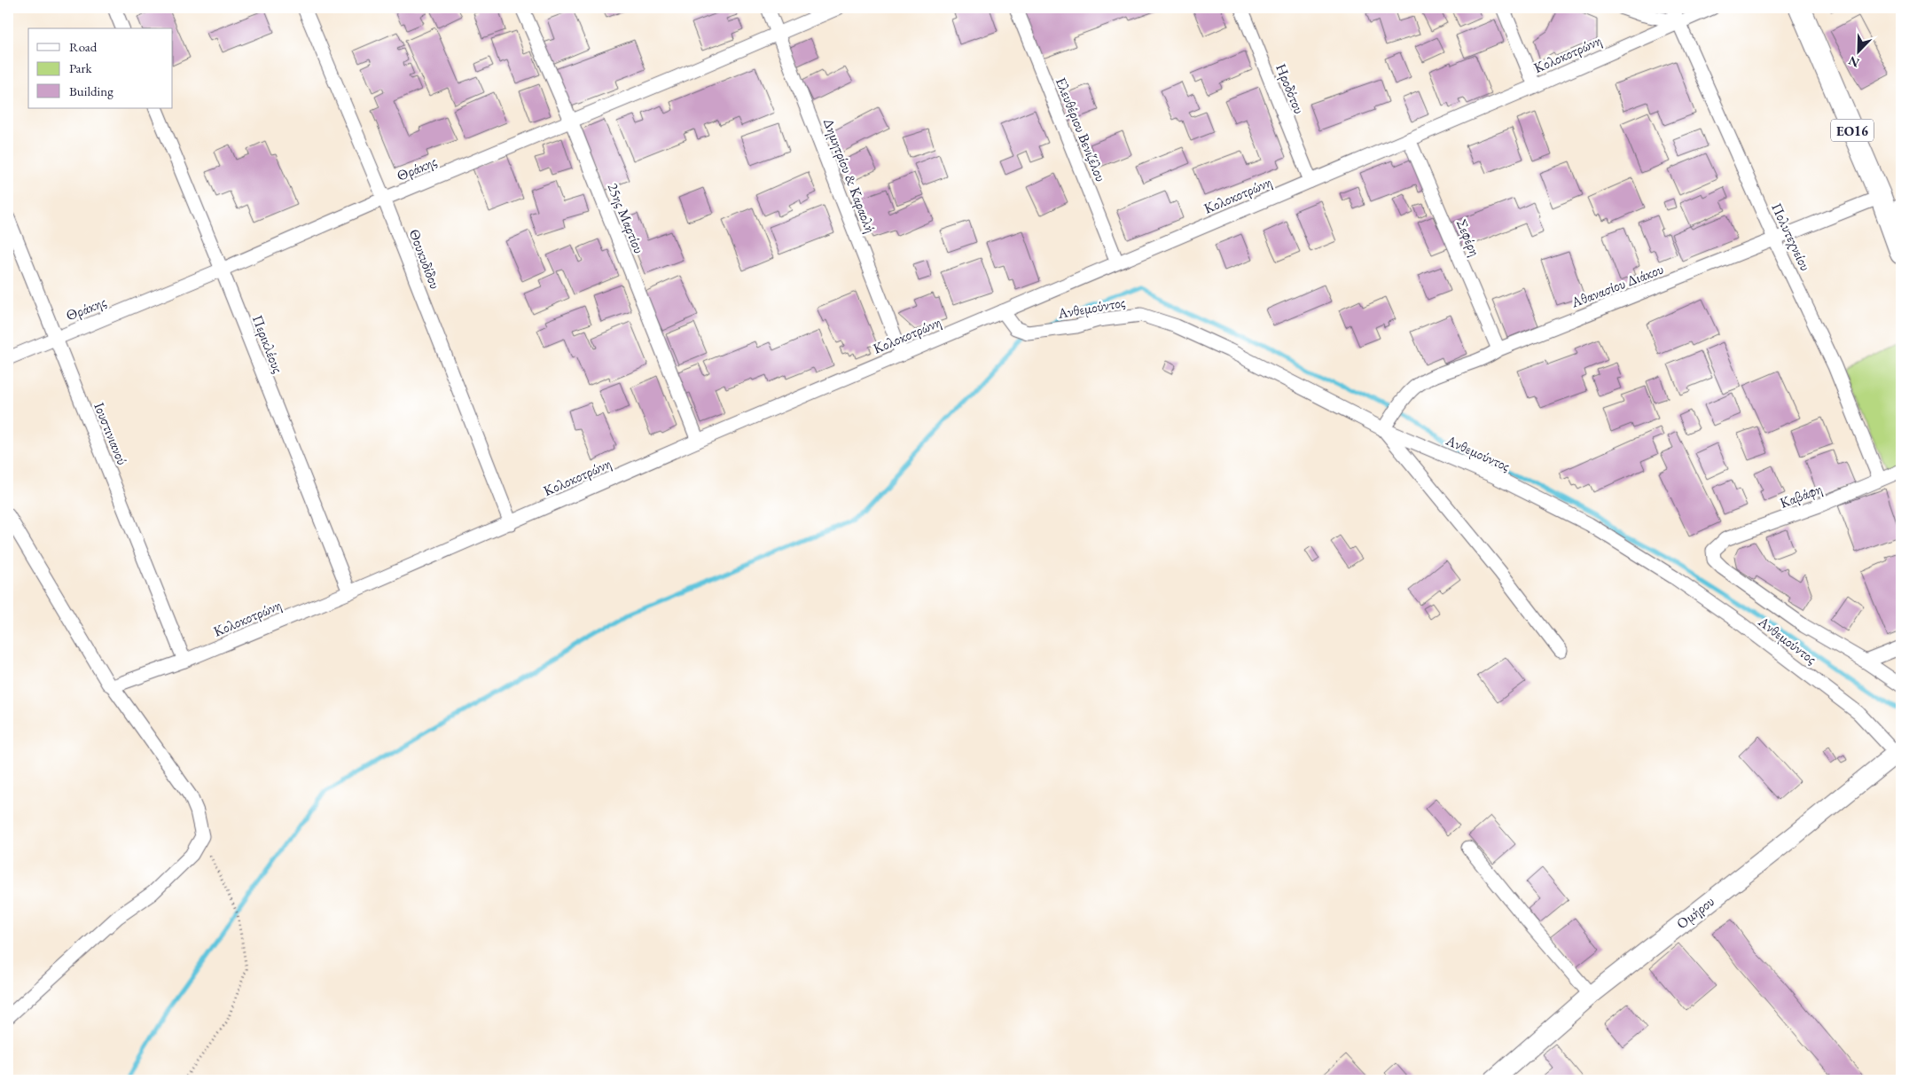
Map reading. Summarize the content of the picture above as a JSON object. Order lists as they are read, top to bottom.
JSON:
{
  "streets": {
    "main road": ["ΕΟ16"],
    "street": [
      "Κολοκοτρώνη",
      "Ηροδότου",
      "Ελευθέριου Βενιζέλου",
      "Θράκης",
      "Δημητρίου & Καραολή",
      "25ης Μαρτίου",
      "Πολυτεχνείου",
      "Σεφέρη",
      "Θουκυδίδου",
      "Αθανασίου Διάκου",
      "Ανθεμούντος",
      "Περικλέους",
      "Ιουστινιανού",
      "Καβάφη",
      "Ομήρου"
    ]
  },
  "crossings": [
    ["Κολοκοτρώνη", "Ηροδότου"],
    ["Κολοκοτρώνη", "Ελευθέριου Βενιζέλου"],
    ["Κολοκοτρώνη", "Δημητρίου & Καραολή"],
    ["Κολοκοτρώνη", "25ης Μαρτίου"],
    ["Κολοκοτρώνη", "Πολυτεχνείου"],
    ["Κολοκοτρώνη", "Σεφέρη"],
    ["Κολοκοτρώνη", "Θουκυδίδου"],
    ["Κολοκοτρώνη", "Ανθεμούντος"],
    ["Κολοκοτρώνη", "Περικλέους"],
    ["Κολοκοτρώνη", "Ιουστινιανού"],
    ["ΕΟ16", "Αθανασίου Διάκου"],
    ["Θράκης", "Δημητρίου & Καραολή"],
    ["Θράκης", "25ης Μαρτίου"],
    ["Θράκης", "Θουκυδίδου"],
    ["Θράκης", "Περικλέους"],
    ["Θράκης", "Ιουστινιανού"],
    ["Πολυτεχνείου", "Αθανασίου Διάκου"],
    ["Πολυτεχνείου", "Καβάφη"],
    ["Σεφέρη", "Αθανασίου Διάκου"],
    ["Αθανασίου Διάκου", "Ανθεμούντος"],
    ["Ανθεμούντος", "Καβάφη"],
    ["Ανθεμούντος", "Ομήρου"]
  ],
  "legend": ["Road", "Park", "Building"],
  "north": "bottom left"
}
